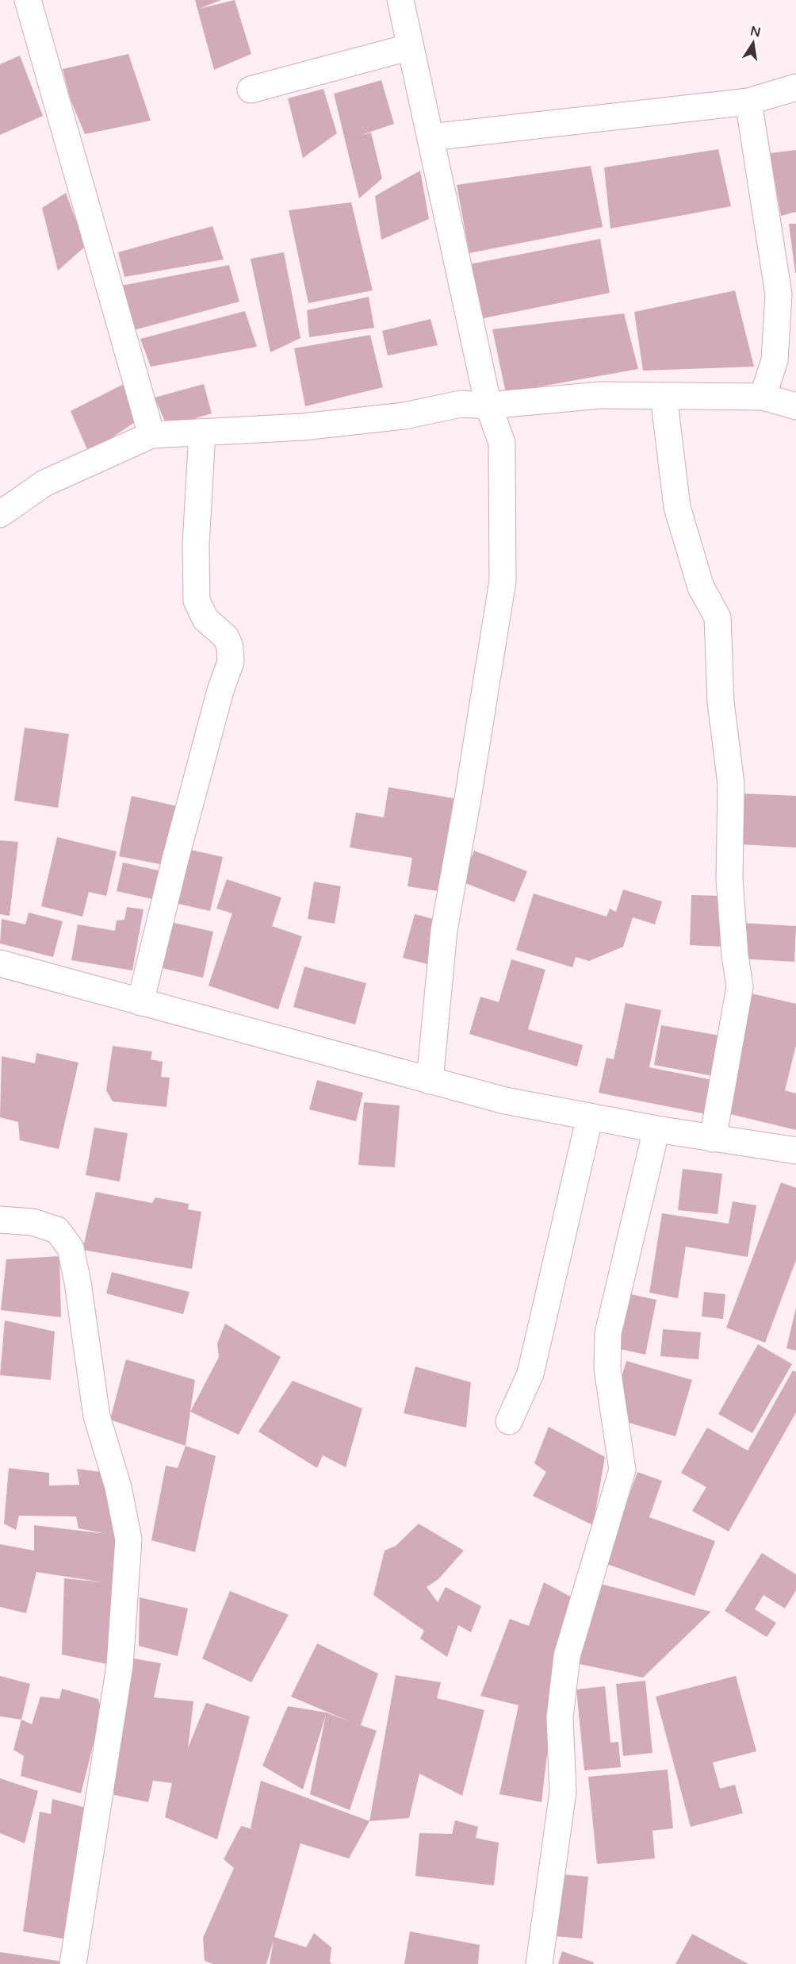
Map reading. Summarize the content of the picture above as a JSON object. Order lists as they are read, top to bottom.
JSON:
{
  "north": "top"
}
